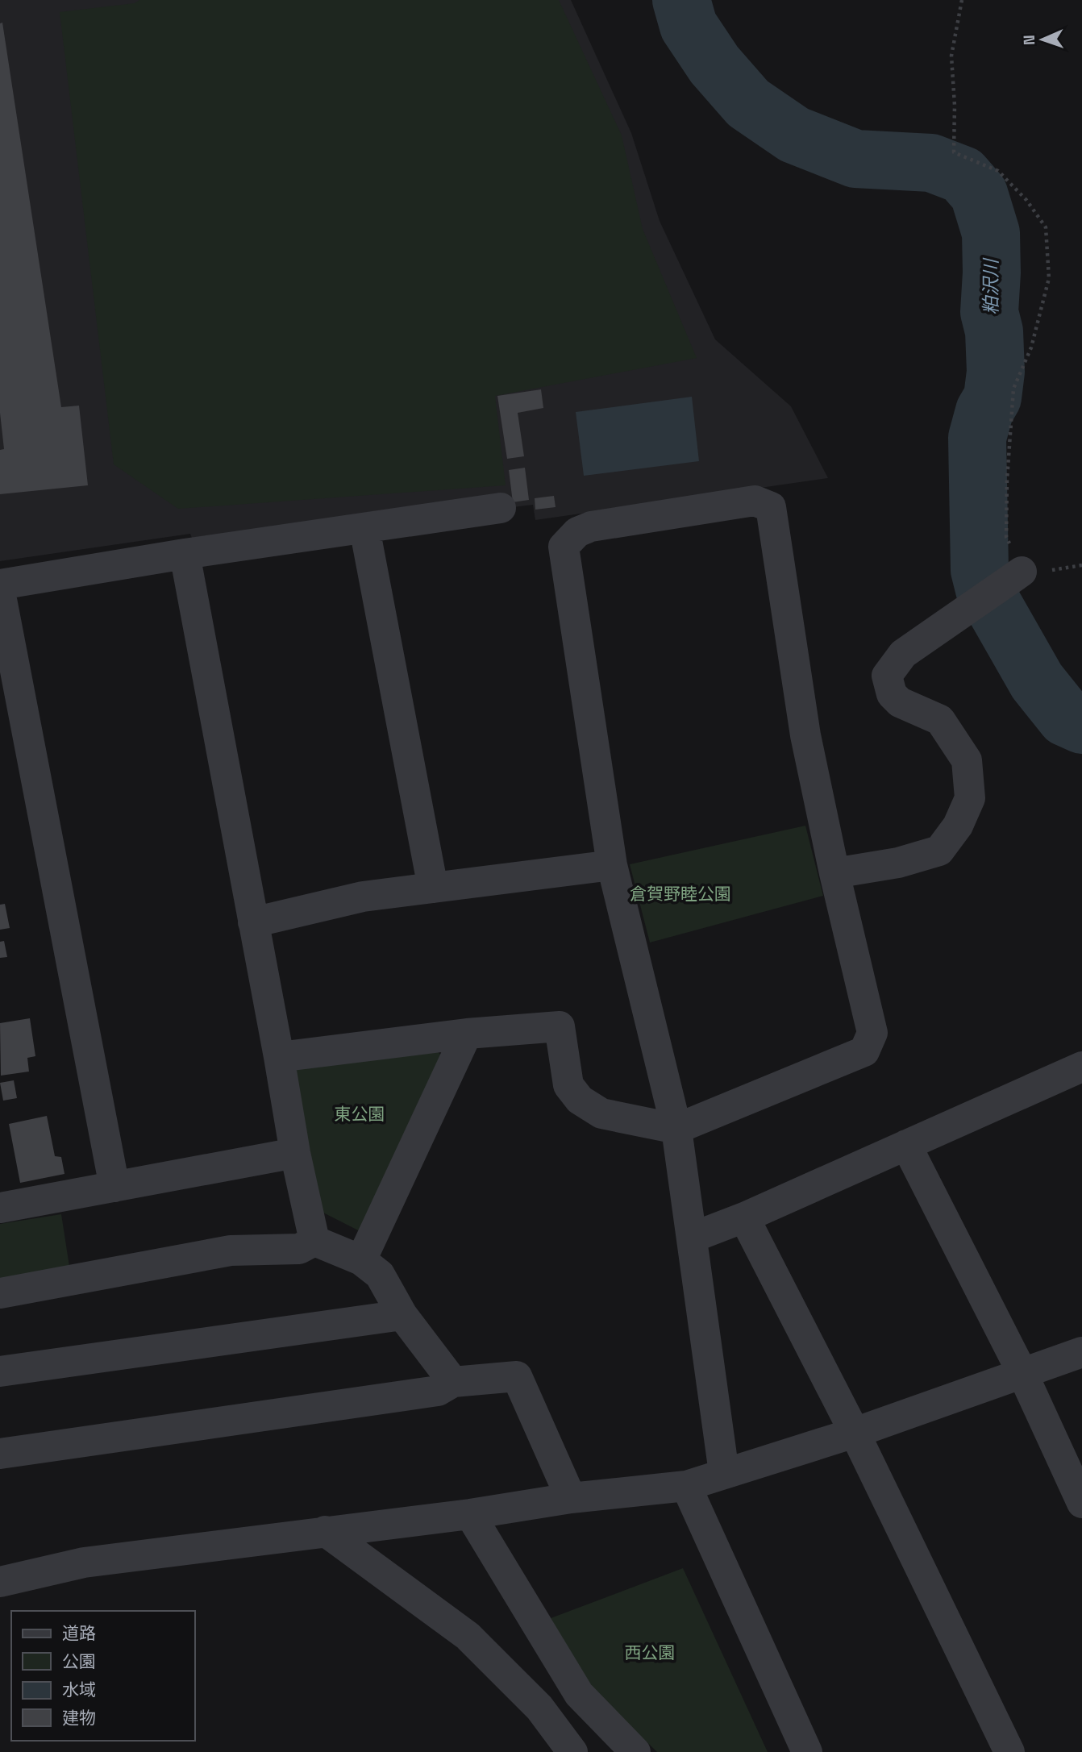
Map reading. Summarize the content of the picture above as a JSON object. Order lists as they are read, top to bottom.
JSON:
{
  "water": ["粕沢川"],
  "parks": ["倉賀野睦公園", "東公園", "西公園"],
  "legend": [
    "道路",
    "公園",
    "水域",
    "建物"
  ],
  "north": "left"
}
